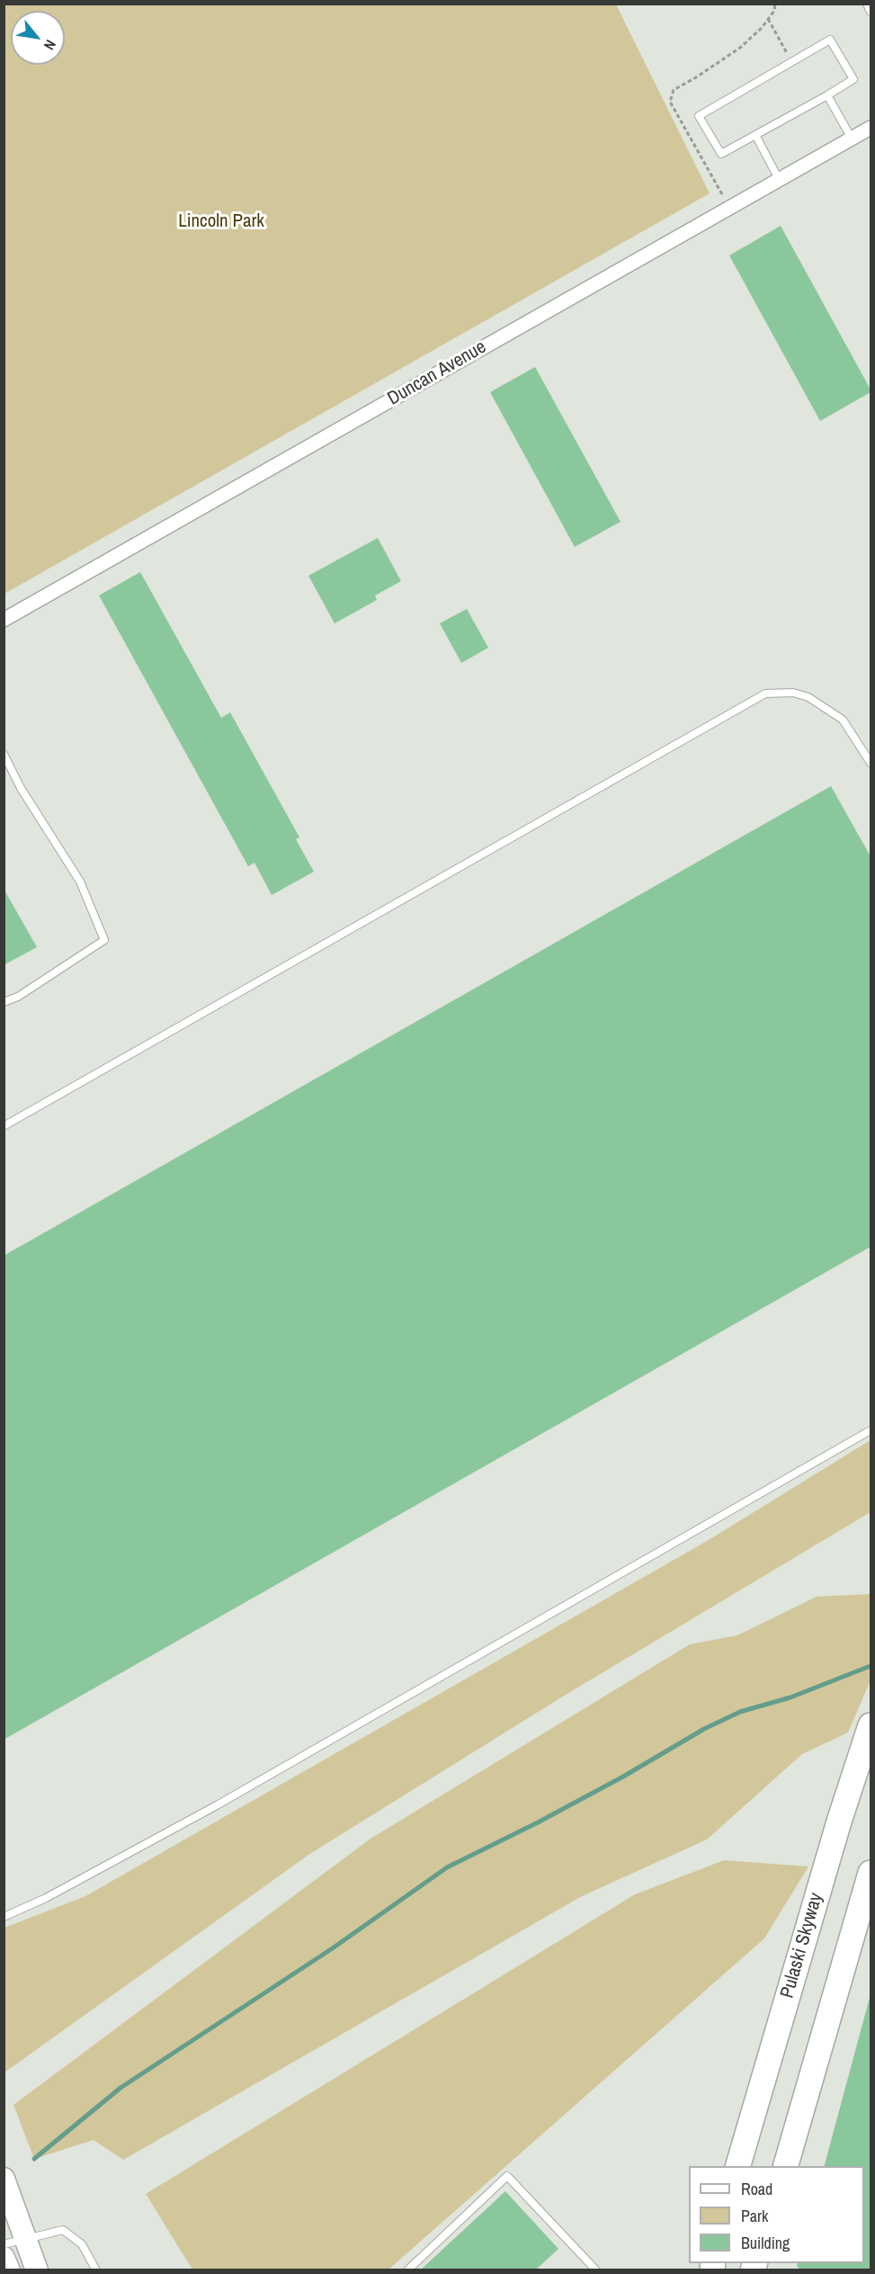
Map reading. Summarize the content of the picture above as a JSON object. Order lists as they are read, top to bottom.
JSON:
{
  "streets": {
    "highway": ["Pulaski Skyway"],
    "street": ["Duncan Avenue"]
  },
  "parks": ["Lincoln Park"],
  "legend": ["Road", "Park", "Building"],
  "north": "bottom right"
}
